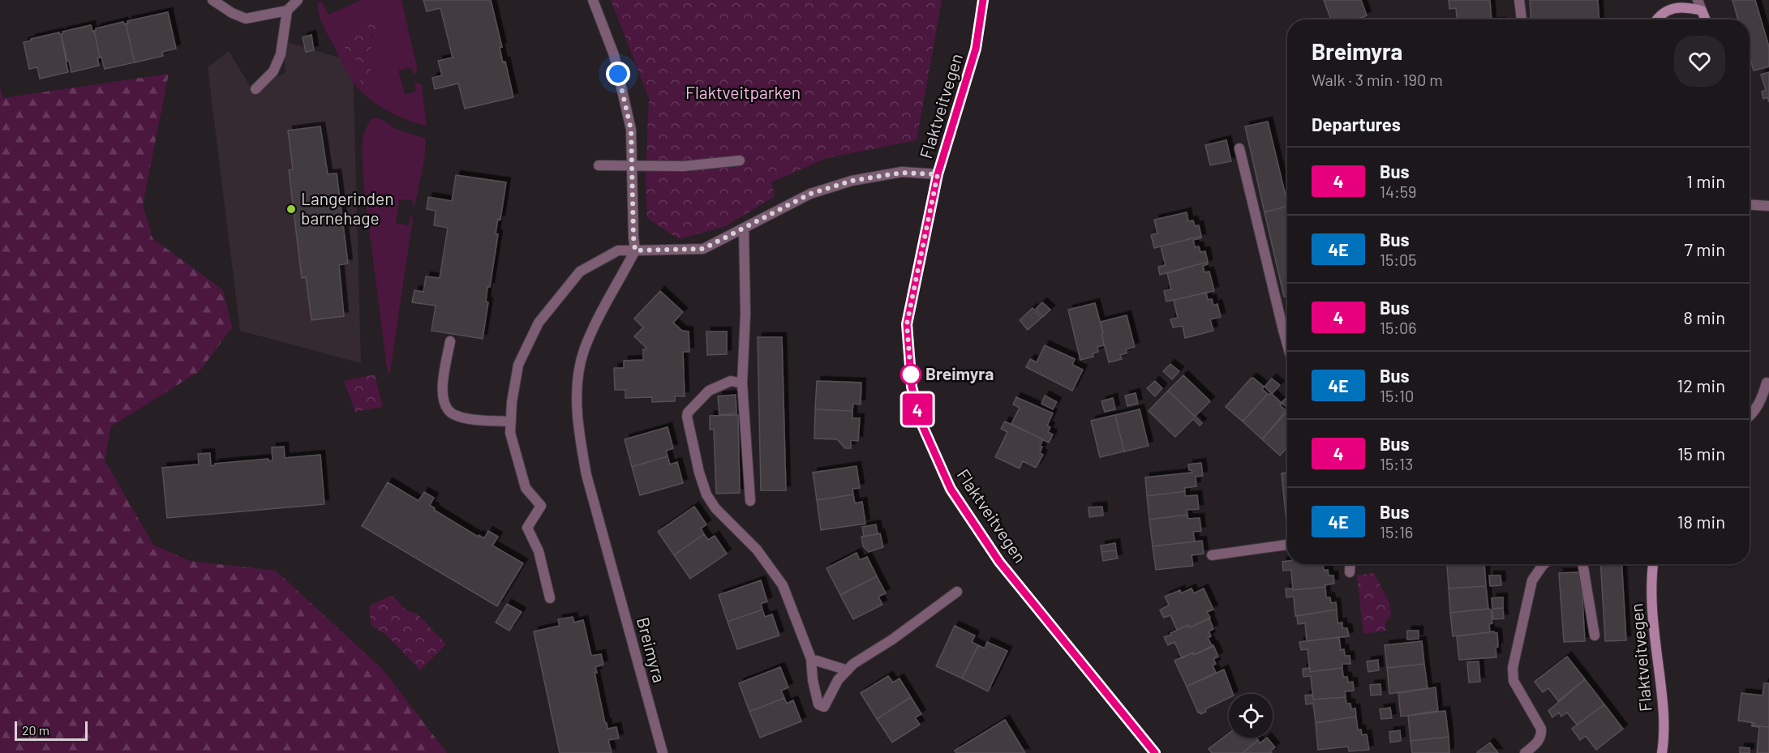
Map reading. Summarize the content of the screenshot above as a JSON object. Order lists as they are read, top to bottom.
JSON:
{
  "streets": {
    "main road": ["Flaktveitvegen"],
    "street": ["Breimyra"]
  },
  "parks": ["Flaktveitparken"],
  "places": ["Langerinden barnehage", "Breimyra"],
  "lines": ["bus line 4"],
  "scale_bar": "20 m",
  "page": {
    "on_map": "4",
    "heading": [
      ["Breimyra", "Walk · 3 min · 190 m"],
      "Departures"
    ],
    "list": [
      {
        "mark": "4",
        "name": "Bus",
        "note": "14:59",
        "value": "1 min"
      },
      {
        "mark": "4E",
        "name": "Bus",
        "note": "15:05",
        "value": "7 min"
      },
      {
        "mark": "4",
        "name": "Bus",
        "note": "15:06",
        "value": "8 min"
      },
      {
        "mark": "4E",
        "name": "Bus",
        "note": "15:10",
        "value": "12 min"
      },
      {
        "mark": "4",
        "name": "Bus",
        "note": "15:13",
        "value": "15 min"
      },
      {
        "mark": "4E",
        "name": "Bus",
        "note": "15:16",
        "value": "18 min"
      }
    ],
    "scale": "20 m"
  }
}
